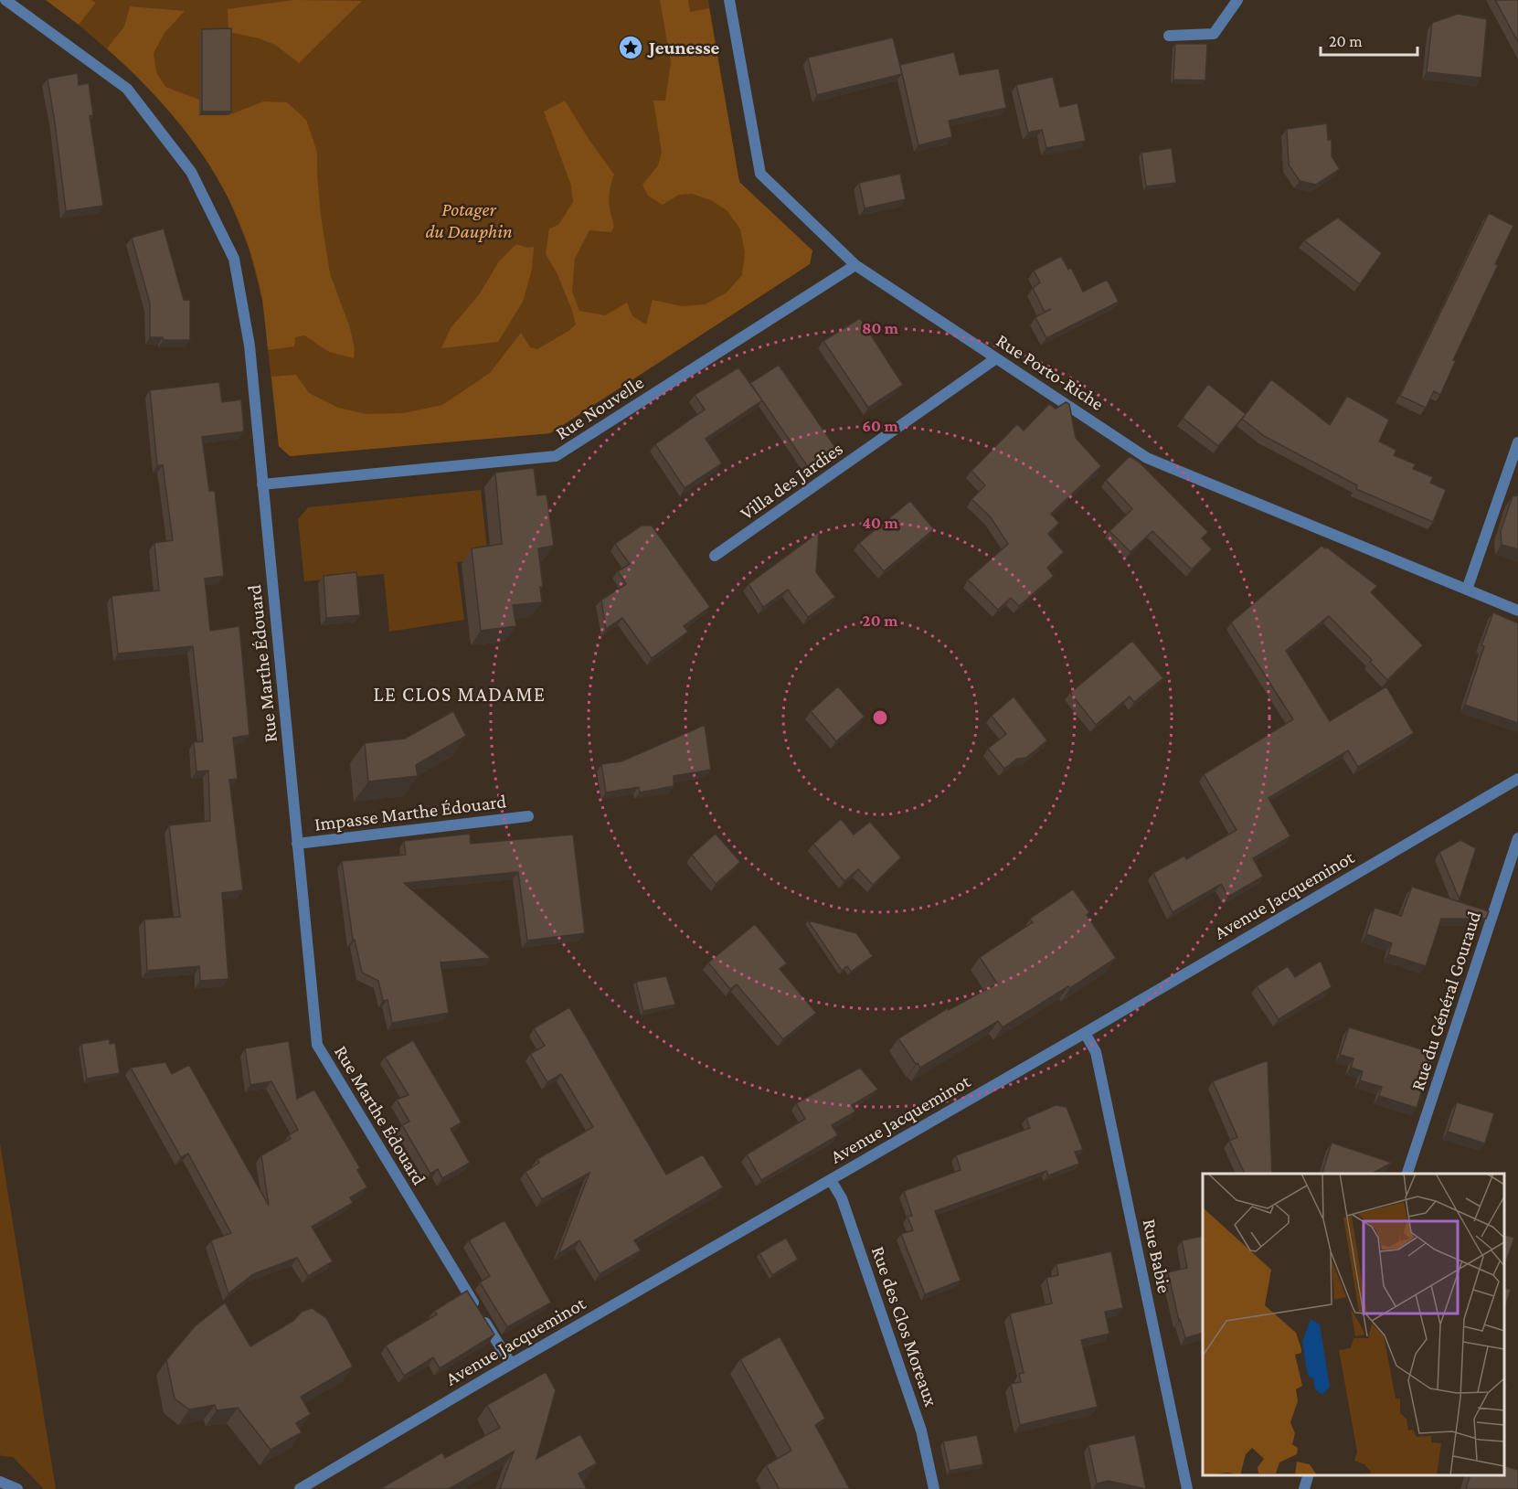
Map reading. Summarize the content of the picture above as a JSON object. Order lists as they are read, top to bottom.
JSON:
{
  "streets": {
    "street": [
      "Rue Porto-Riche",
      "Rue Nouvelle",
      "Villa des Jardies",
      "Rue Marthe Édouard",
      "Impasse Marthe Édouard",
      "Avenue Jacqueminot",
      "Rue du Général Gouraud",
      "Rue Babie",
      "Rue des Clos Moreaux"
    ]
  },
  "crossings": [
    ["Rue Porto-Riche", "Rue Nouvelle"],
    ["Rue Porto-Riche", "Villa des Jardies"],
    ["Rue Nouvelle", "Rue Marthe Édouard"],
    ["Rue Marthe Édouard", "Impasse Marthe Édouard"],
    ["Rue Marthe Édouard", "Avenue Jacqueminot"],
    ["Avenue Jacqueminot", "Rue Babie"],
    ["Avenue Jacqueminot", "Rue des Clos Moreaux"]
  ],
  "districts": ["LE CLOS MADAME"],
  "parks": ["Potager du Dauphin"],
  "places": {
    "place": ["Jeunesse"]
  },
  "scale_bar": "20 m",
  "rings": [
    "80 m",
    "60 m",
    "40 m",
    "20 m"
  ]
}
